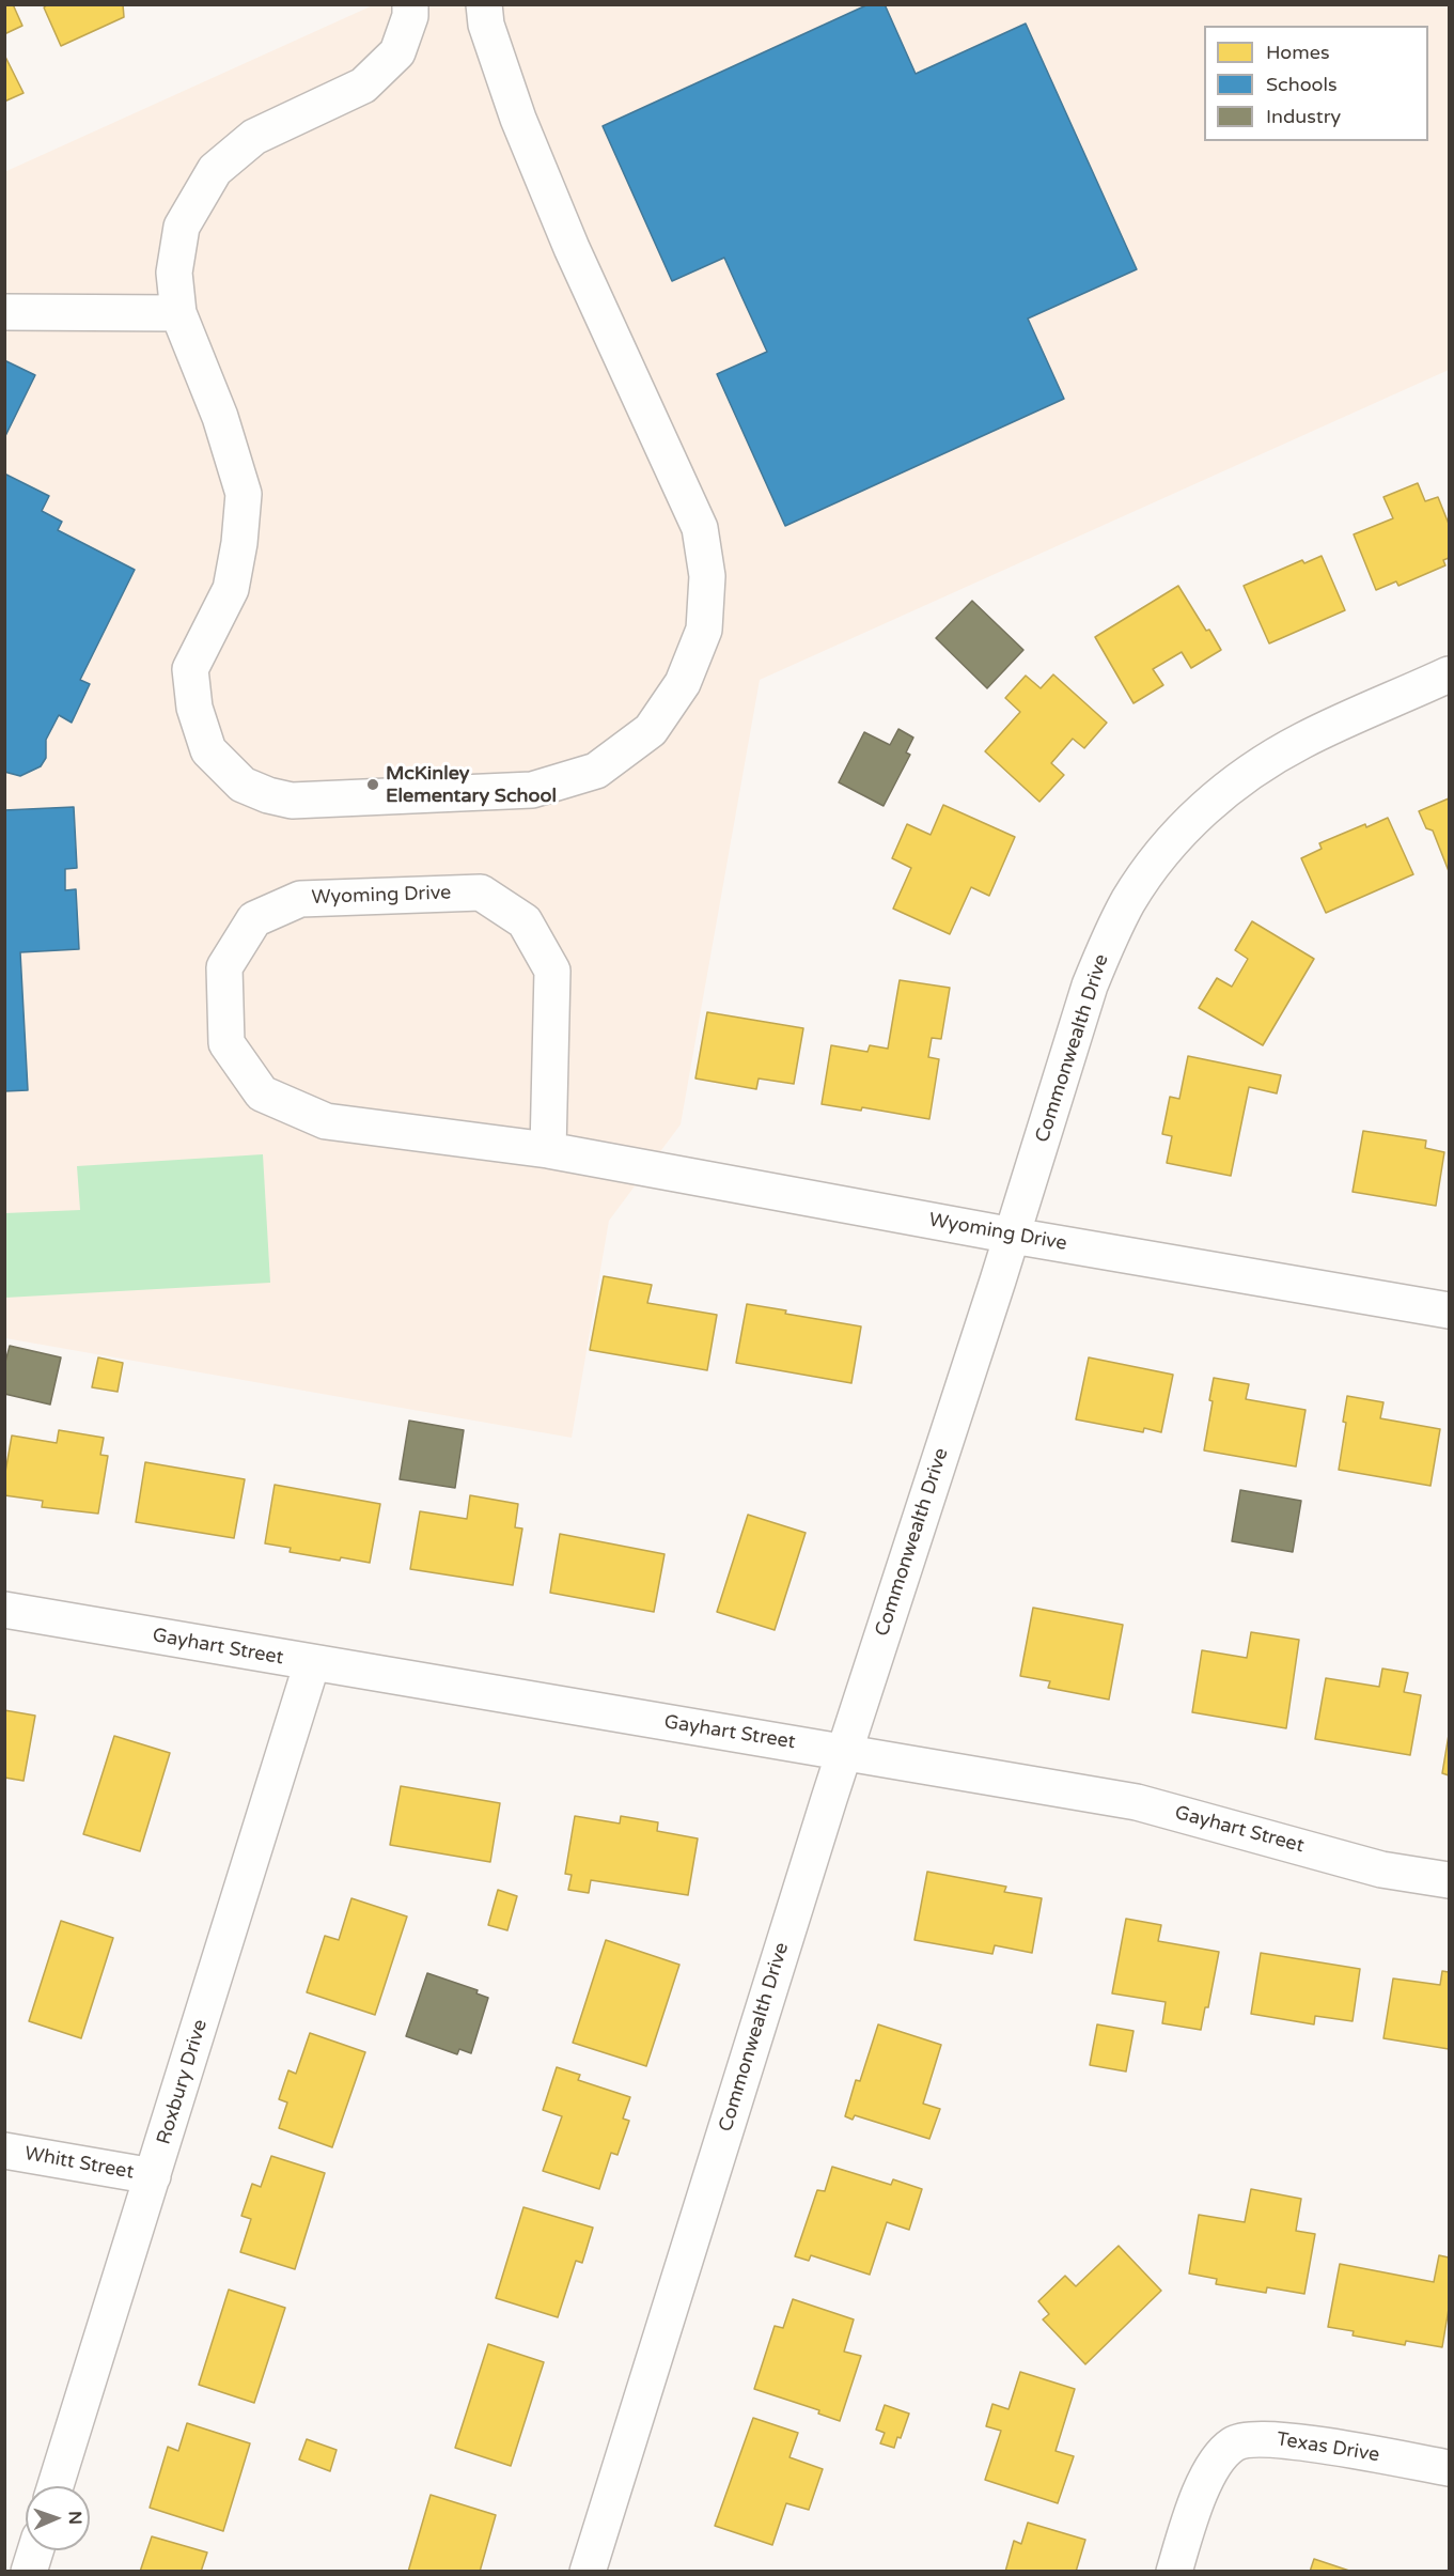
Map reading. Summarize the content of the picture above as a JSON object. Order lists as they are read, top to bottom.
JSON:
{
  "streets": {
    "street": [
      "Wyoming Drive",
      "Commonwealth Drive",
      "Gayhart Street",
      "Roxbury Drive",
      "Whitt Street",
      "Texas Drive"
    ]
  },
  "crossings": [
    ["Wyoming Drive", "Commonwealth Drive"],
    ["Commonwealth Drive", "Gayhart Street"],
    ["Gayhart Street", "Roxbury Drive"],
    ["Roxbury Drive", "Whitt Street"]
  ],
  "places": ["McKinley Elementary School"],
  "legend": ["Homes", "Schools", "Industry"],
  "north": "right"
}
